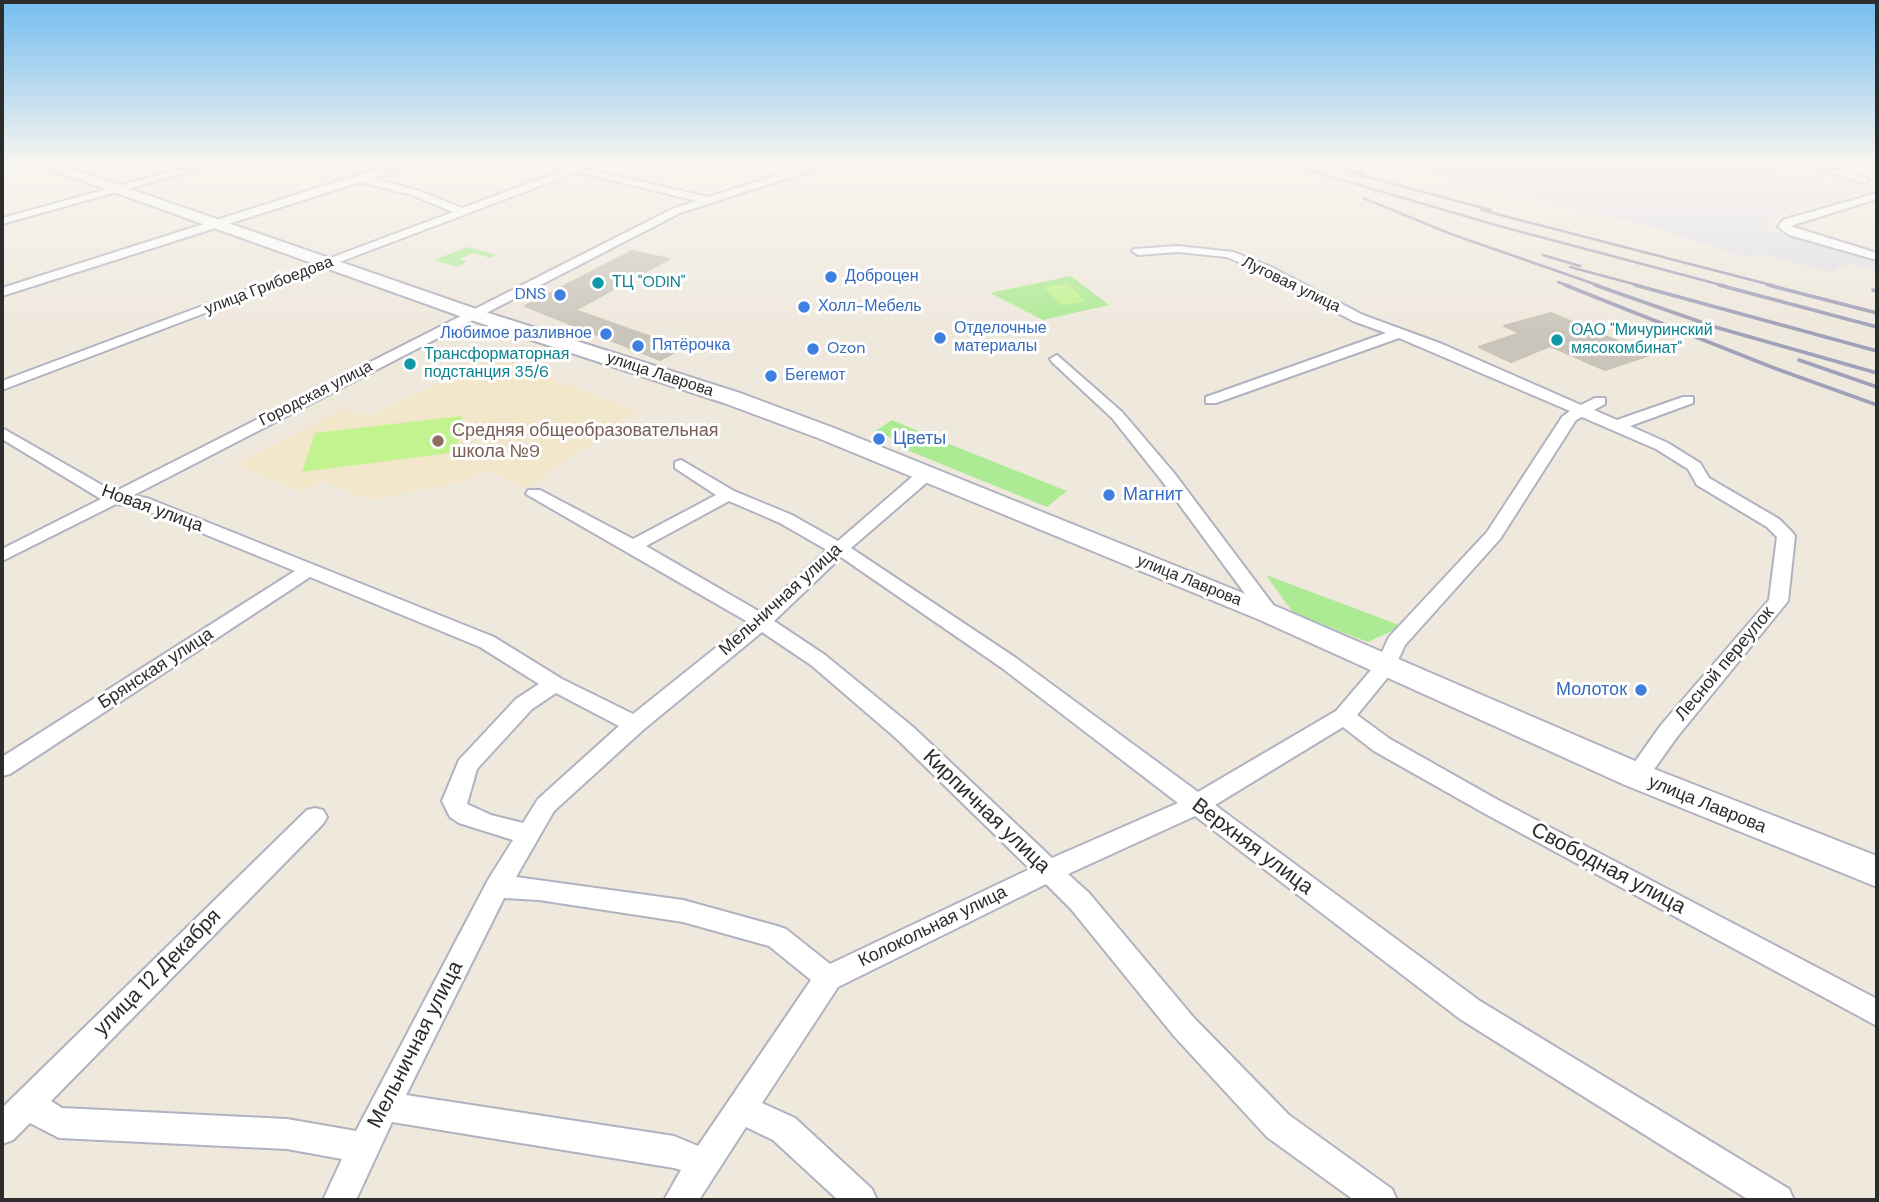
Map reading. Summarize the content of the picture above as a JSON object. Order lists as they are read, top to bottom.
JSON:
{
  "streets": {
    "main road": ["улица Лаврова"],
    "street": [
      "Луговая улица",
      "улица Грибоедова",
      "Городская улица",
      "Новая улица",
      "Мельничная улица",
      "Лесной переулок",
      "Брянская улица",
      "Кирпичная улица",
      "Верхняя улица",
      "Свободная улица",
      "Колокольная улица",
      "улица 12 Декабря"
    ]
  },
  "crossings": [
    ["Луговая улица", "Лесной переулок"],
    ["Луговая улица", "Колокольная улица"],
    ["улица Грибоедова", "улица Лаврова"],
    ["улица Лаврова", "Городская улица"],
    ["улица Лаврова", "Мельничная улица"],
    ["улица Лаврова", "Лесной переулок"],
    ["улица Лаврова", "Колокольная улица"],
    ["Городская улица", "Новая улица"],
    ["Новая улица", "Брянская улица"],
    ["Мельничная улица", "Кирпичная улица"],
    ["Мельничная улица", "Верхняя улица"],
    ["Мельничная улица", "улица 12 Декабря"],
    ["Лесной переулок", "Колокольная улица"],
    ["Кирпичная улица", "Колокольная улица"],
    ["Верхняя улица", "Колокольная улица"],
    ["Свободная улица", "Колокольная улица"]
  ],
  "places": [
    "Доброцен",
    "ТЦ \"ODIN\"",
    "DNS",
    "Холл-Мебель",
    "Любимое разливное",
    "Отделочные материалы",
    "ОАО \"Мичуринский мясокомбинат\"",
    "Пятёрочка",
    "Ozon",
    "Трансформаторная подстанция 35/6",
    "Бегемот",
    "Цветы",
    "Средняя общеобразовательная школа №9",
    "Магнит",
    "Молоток"
  ]
}
